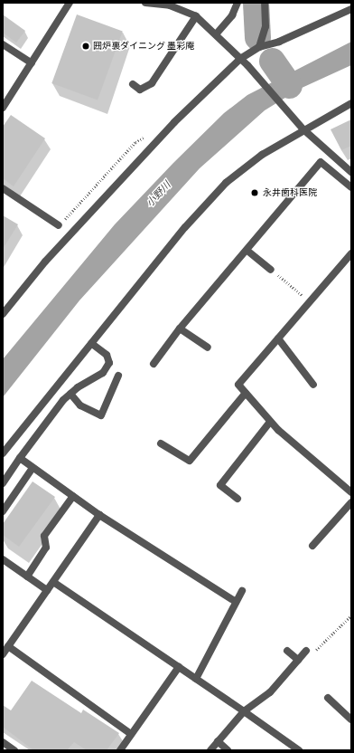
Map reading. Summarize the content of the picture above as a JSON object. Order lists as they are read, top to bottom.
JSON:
{
  "water": ["小野川"],
  "places": ["囲炉裏ダイニング 墨彩庵", "永井歯科医院"]
}
